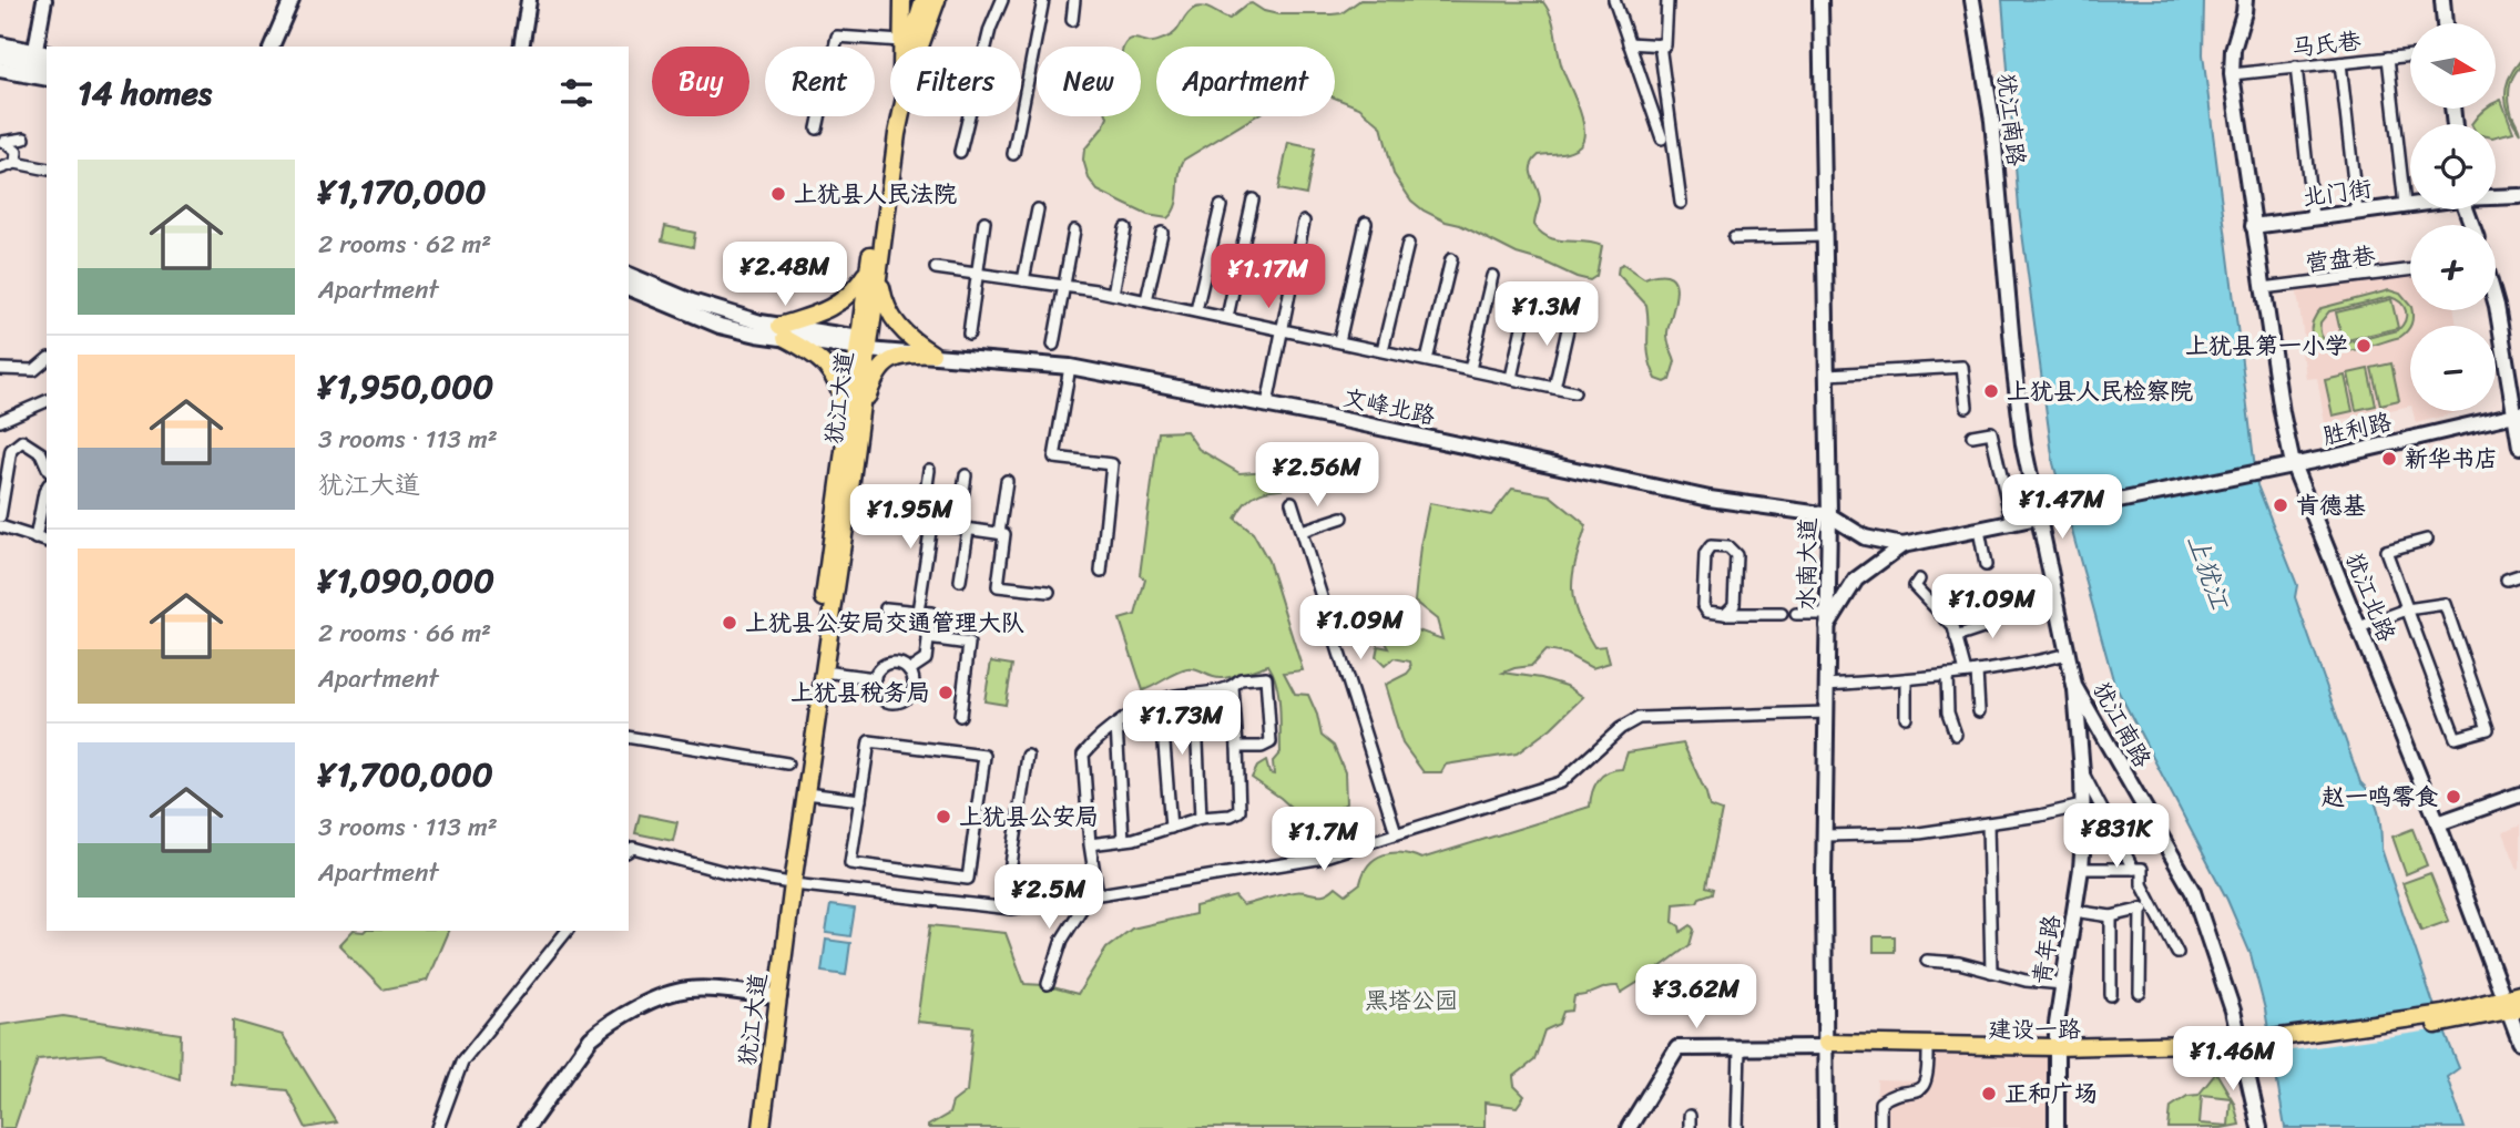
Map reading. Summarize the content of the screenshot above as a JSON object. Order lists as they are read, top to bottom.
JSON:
{
  "streets": {
    "main road": ["犹江大道", "建设一路"],
    "street": [
      "马氏巷",
      "犹江南路",
      "北门街",
      "营盘巷",
      "文峰北路",
      "胜利路",
      "水南大道",
      "犹江北路",
      "青年路"
    ]
  },
  "crossings": [
    ["马氏巷", "犹江北路"],
    ["犹江南路", "胜利路"],
    ["犹江南路", "青年路"],
    ["犹江南路", "建设一路"],
    ["北门街", "犹江北路"],
    ["营盘巷", "犹江北路"],
    ["犹江大道", "文峰北路"],
    ["文峰北路", "水南大道"],
    ["胜利路", "犹江北路"],
    ["水南大道", "建设一路"],
    ["犹江北路", "建设一路"],
    ["青年路", "建设一路"]
  ],
  "water": ["上犹江"],
  "parks": ["黑塔公园"],
  "places": [
    "上犹县人民法院",
    "上犹县第一小学",
    "上犹县人民检察院",
    "新华书店",
    "肯德基",
    "上犹县公安局交通管理大队",
    "上犹县税务局",
    "赵一鸣零食",
    "上犹县公安局",
    "正和广场"
  ],
  "north": "right",
  "page": {
    "map_buttons": ["+", "−"],
    "chip": [
      "Buy",
      "Rent",
      "Filters",
      "New",
      "Apartment"
    ],
    "heading": "14 homes",
    "list": [
      {
        "name": "¥1,170,000",
        "note": "2 rooms · 62 m² · Apartment"
      },
      {
        "name": "¥1,950,000",
        "note": "3 rooms · 113 m² · 犹江大道"
      },
      {
        "name": "¥1,090,000",
        "note": "2 rooms · 66 m² · Apartment"
      },
      {
        "name": "¥1,700,000",
        "note": "3 rooms · 113 m² · Apartment"
      }
    ],
    "price": [
      "¥2.48M",
      "¥1.17M",
      "¥1.3M",
      "¥2.56M",
      "¥1.47M",
      "¥1.95M",
      "¥1.09M",
      "¥1.09M",
      "¥1.73M",
      "¥831K",
      "¥1.7M",
      "¥2.5M",
      "¥3.62M",
      "¥1.46M"
    ]
  }
}
